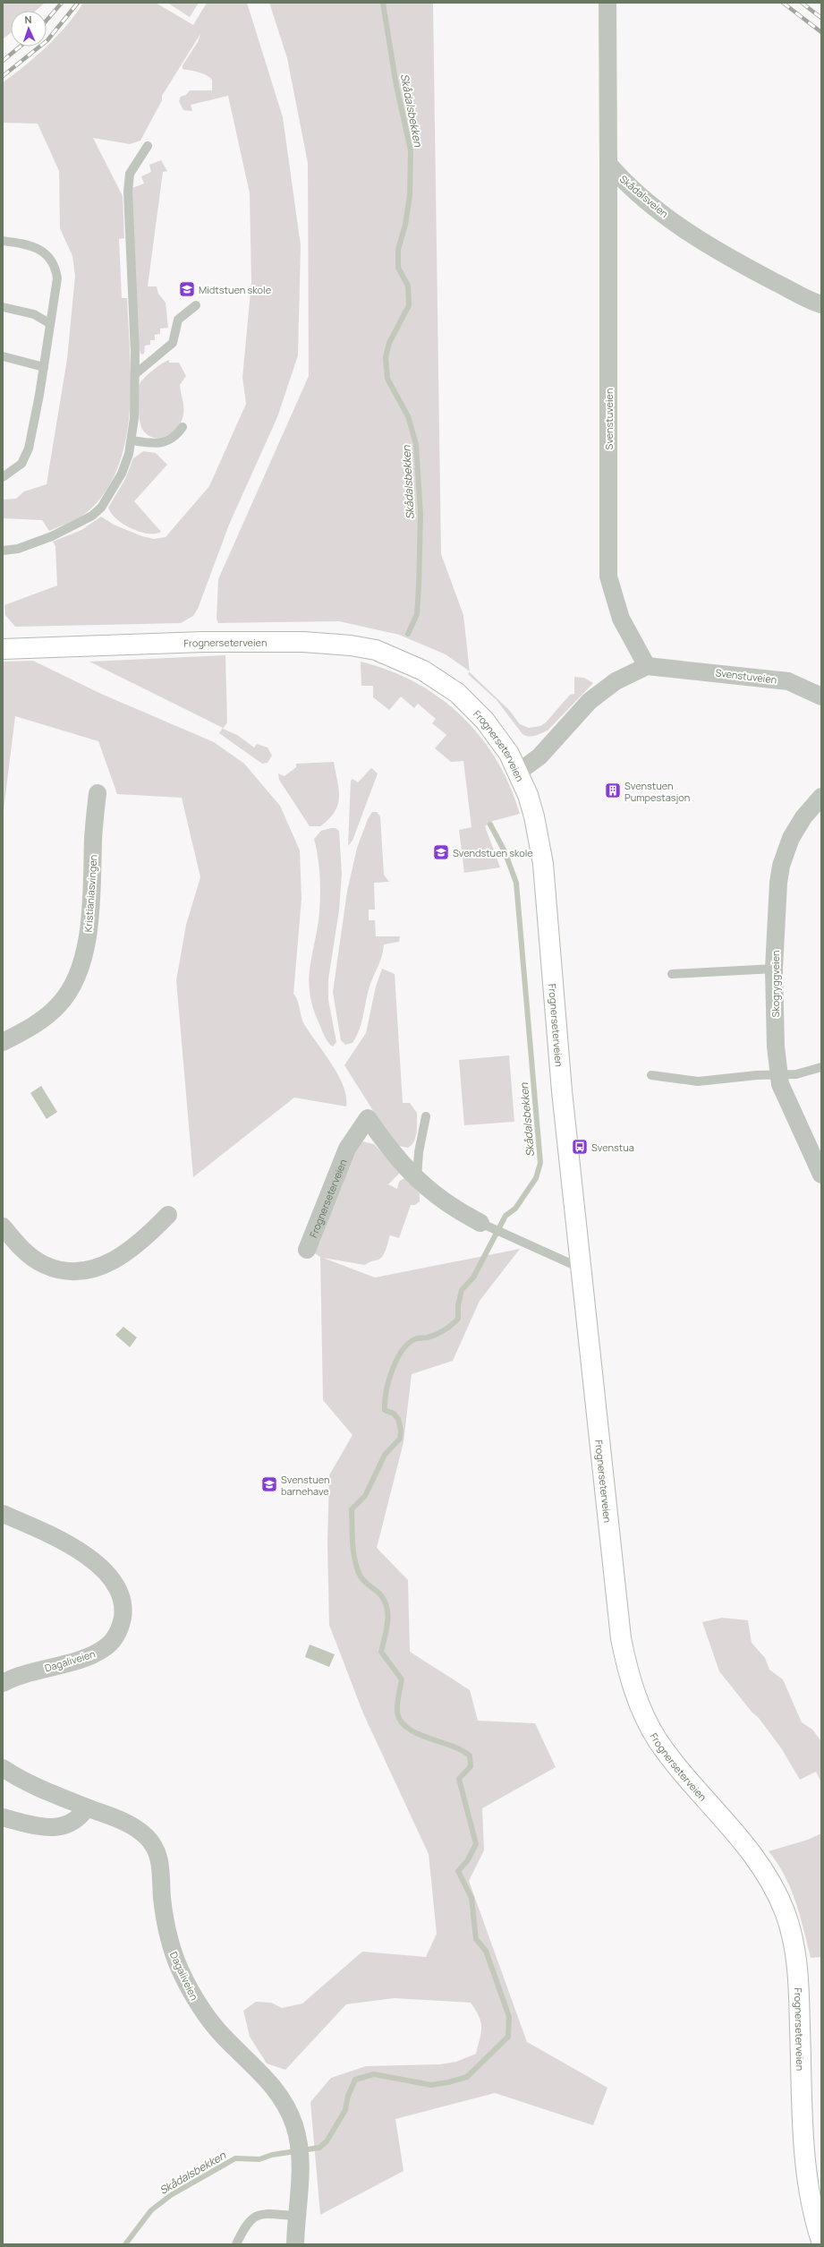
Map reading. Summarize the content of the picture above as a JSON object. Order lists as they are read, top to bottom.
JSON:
{
  "streets": {
    "main road": ["Frognerseterveien"],
    "street": [
      "Skådalsveien",
      "Svenstuveien",
      "Kristianiasvingen",
      "Skogryggveien",
      "Dagaliveien"
    ]
  },
  "crossings": [
    ["Skådalsveien", "Svenstuveien"]
  ],
  "water": ["Skådalsbekken"],
  "places": {
    "school or university": ["Midtstuen skole", "Svendstuen skole", "Svenstuen barnehave"],
    "building": ["Svenstuen Pumpestasjon"],
    "bus stop": ["Svenstua"]
  },
  "north": "top"
}
